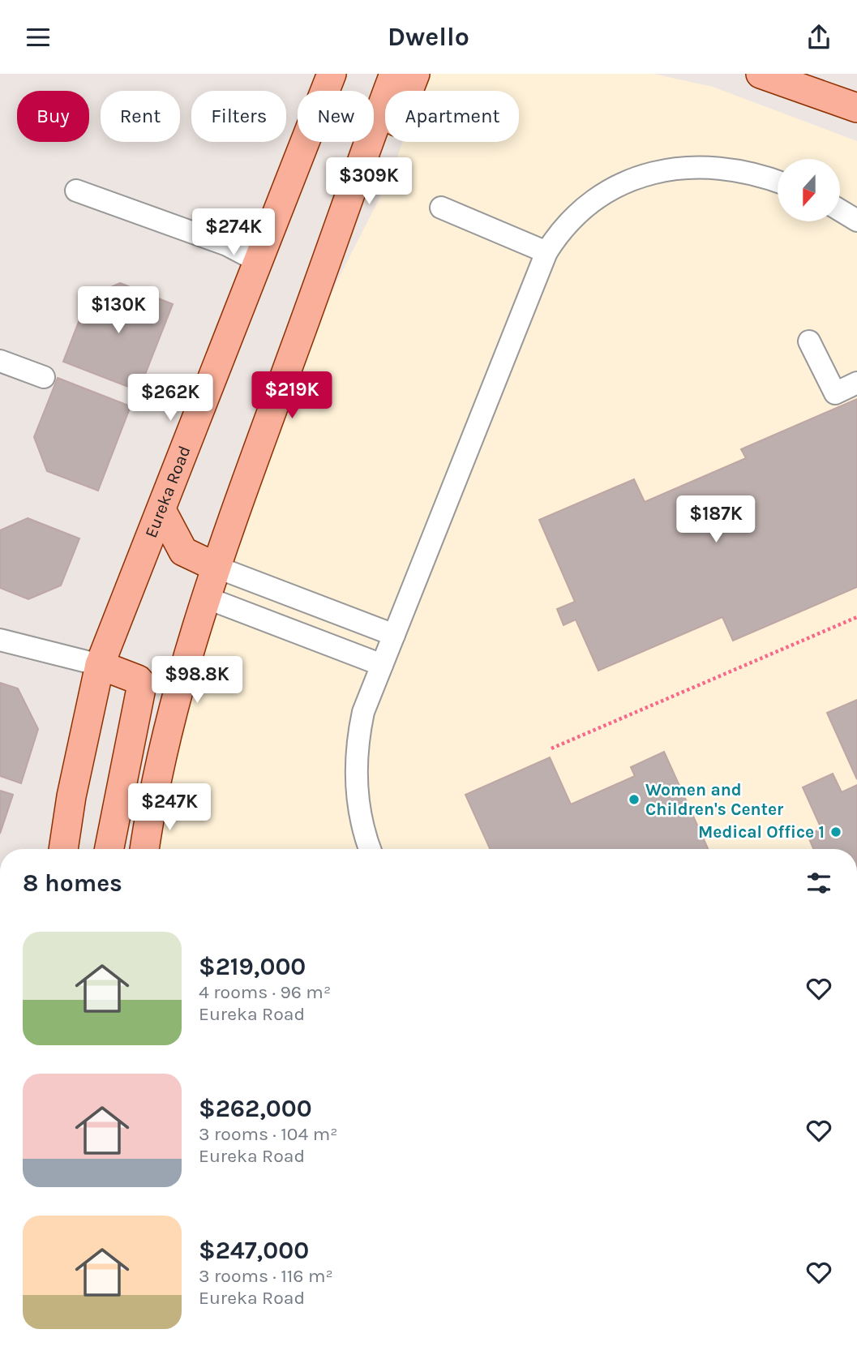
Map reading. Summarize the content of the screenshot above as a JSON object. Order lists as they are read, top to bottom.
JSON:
{
  "streets": {
    "main road": ["Eureka Road"]
  },
  "places": ["Women and Children's Center", "Medical Office 1"],
  "north": "bottom",
  "page": {
    "header": "Dwello",
    "chip": [
      "Buy",
      "Rent",
      "Filters",
      "New",
      "Apartment"
    ],
    "price": [
      "$309K",
      "$274K",
      "$130K",
      "$219K",
      "$262K",
      "$187K",
      "$98.8K",
      "$247K"
    ],
    "heading": "8 homes",
    "list": [
      {
        "name": "$219,000",
        "note": "4 rooms · 96 m² · Eureka Road"
      },
      {
        "name": "$262,000",
        "note": "3 rooms · 104 m² · Eureka Road"
      },
      {
        "name": "$247,000",
        "note": "3 rooms · 116 m² · Eureka Road"
      }
    ]
  }
}
